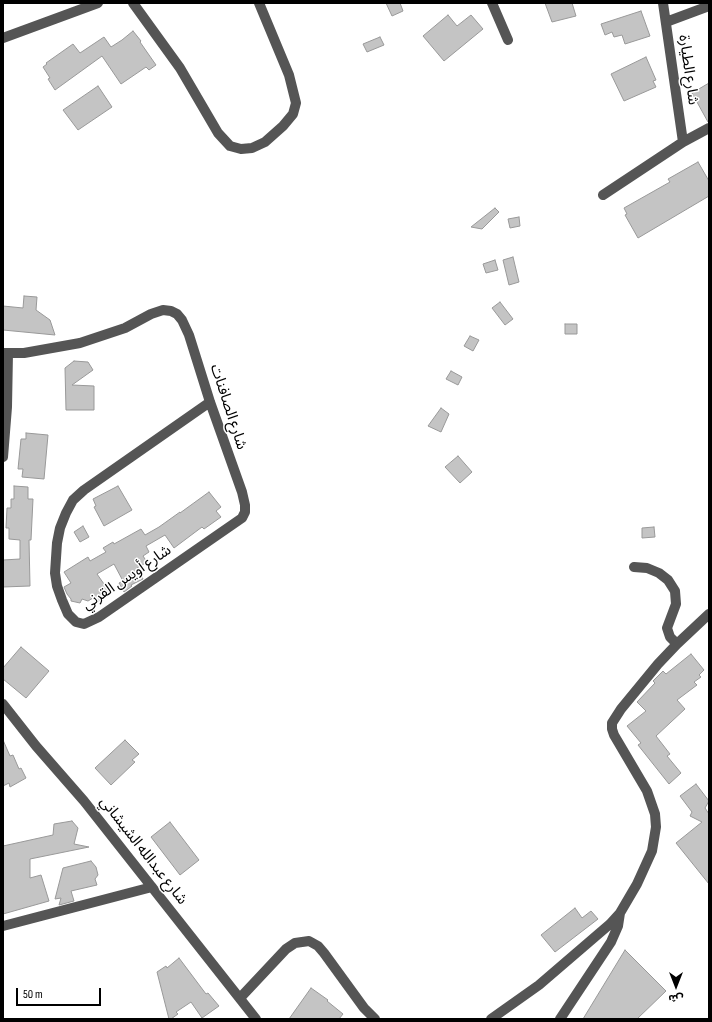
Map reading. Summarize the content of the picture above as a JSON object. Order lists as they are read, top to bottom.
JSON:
{
  "streets": {
    "street": [
      "شارع الطيارة",
      "شارع الصافنات",
      "شارع أويس القرني",
      "شارع عبدالله الشيشاني"
    ]
  },
  "crossings": [
    ["شارع الصافنات", "شارع أويس القرني"]
  ],
  "scale_bar": "50 m",
  "north": "bottom"
}
